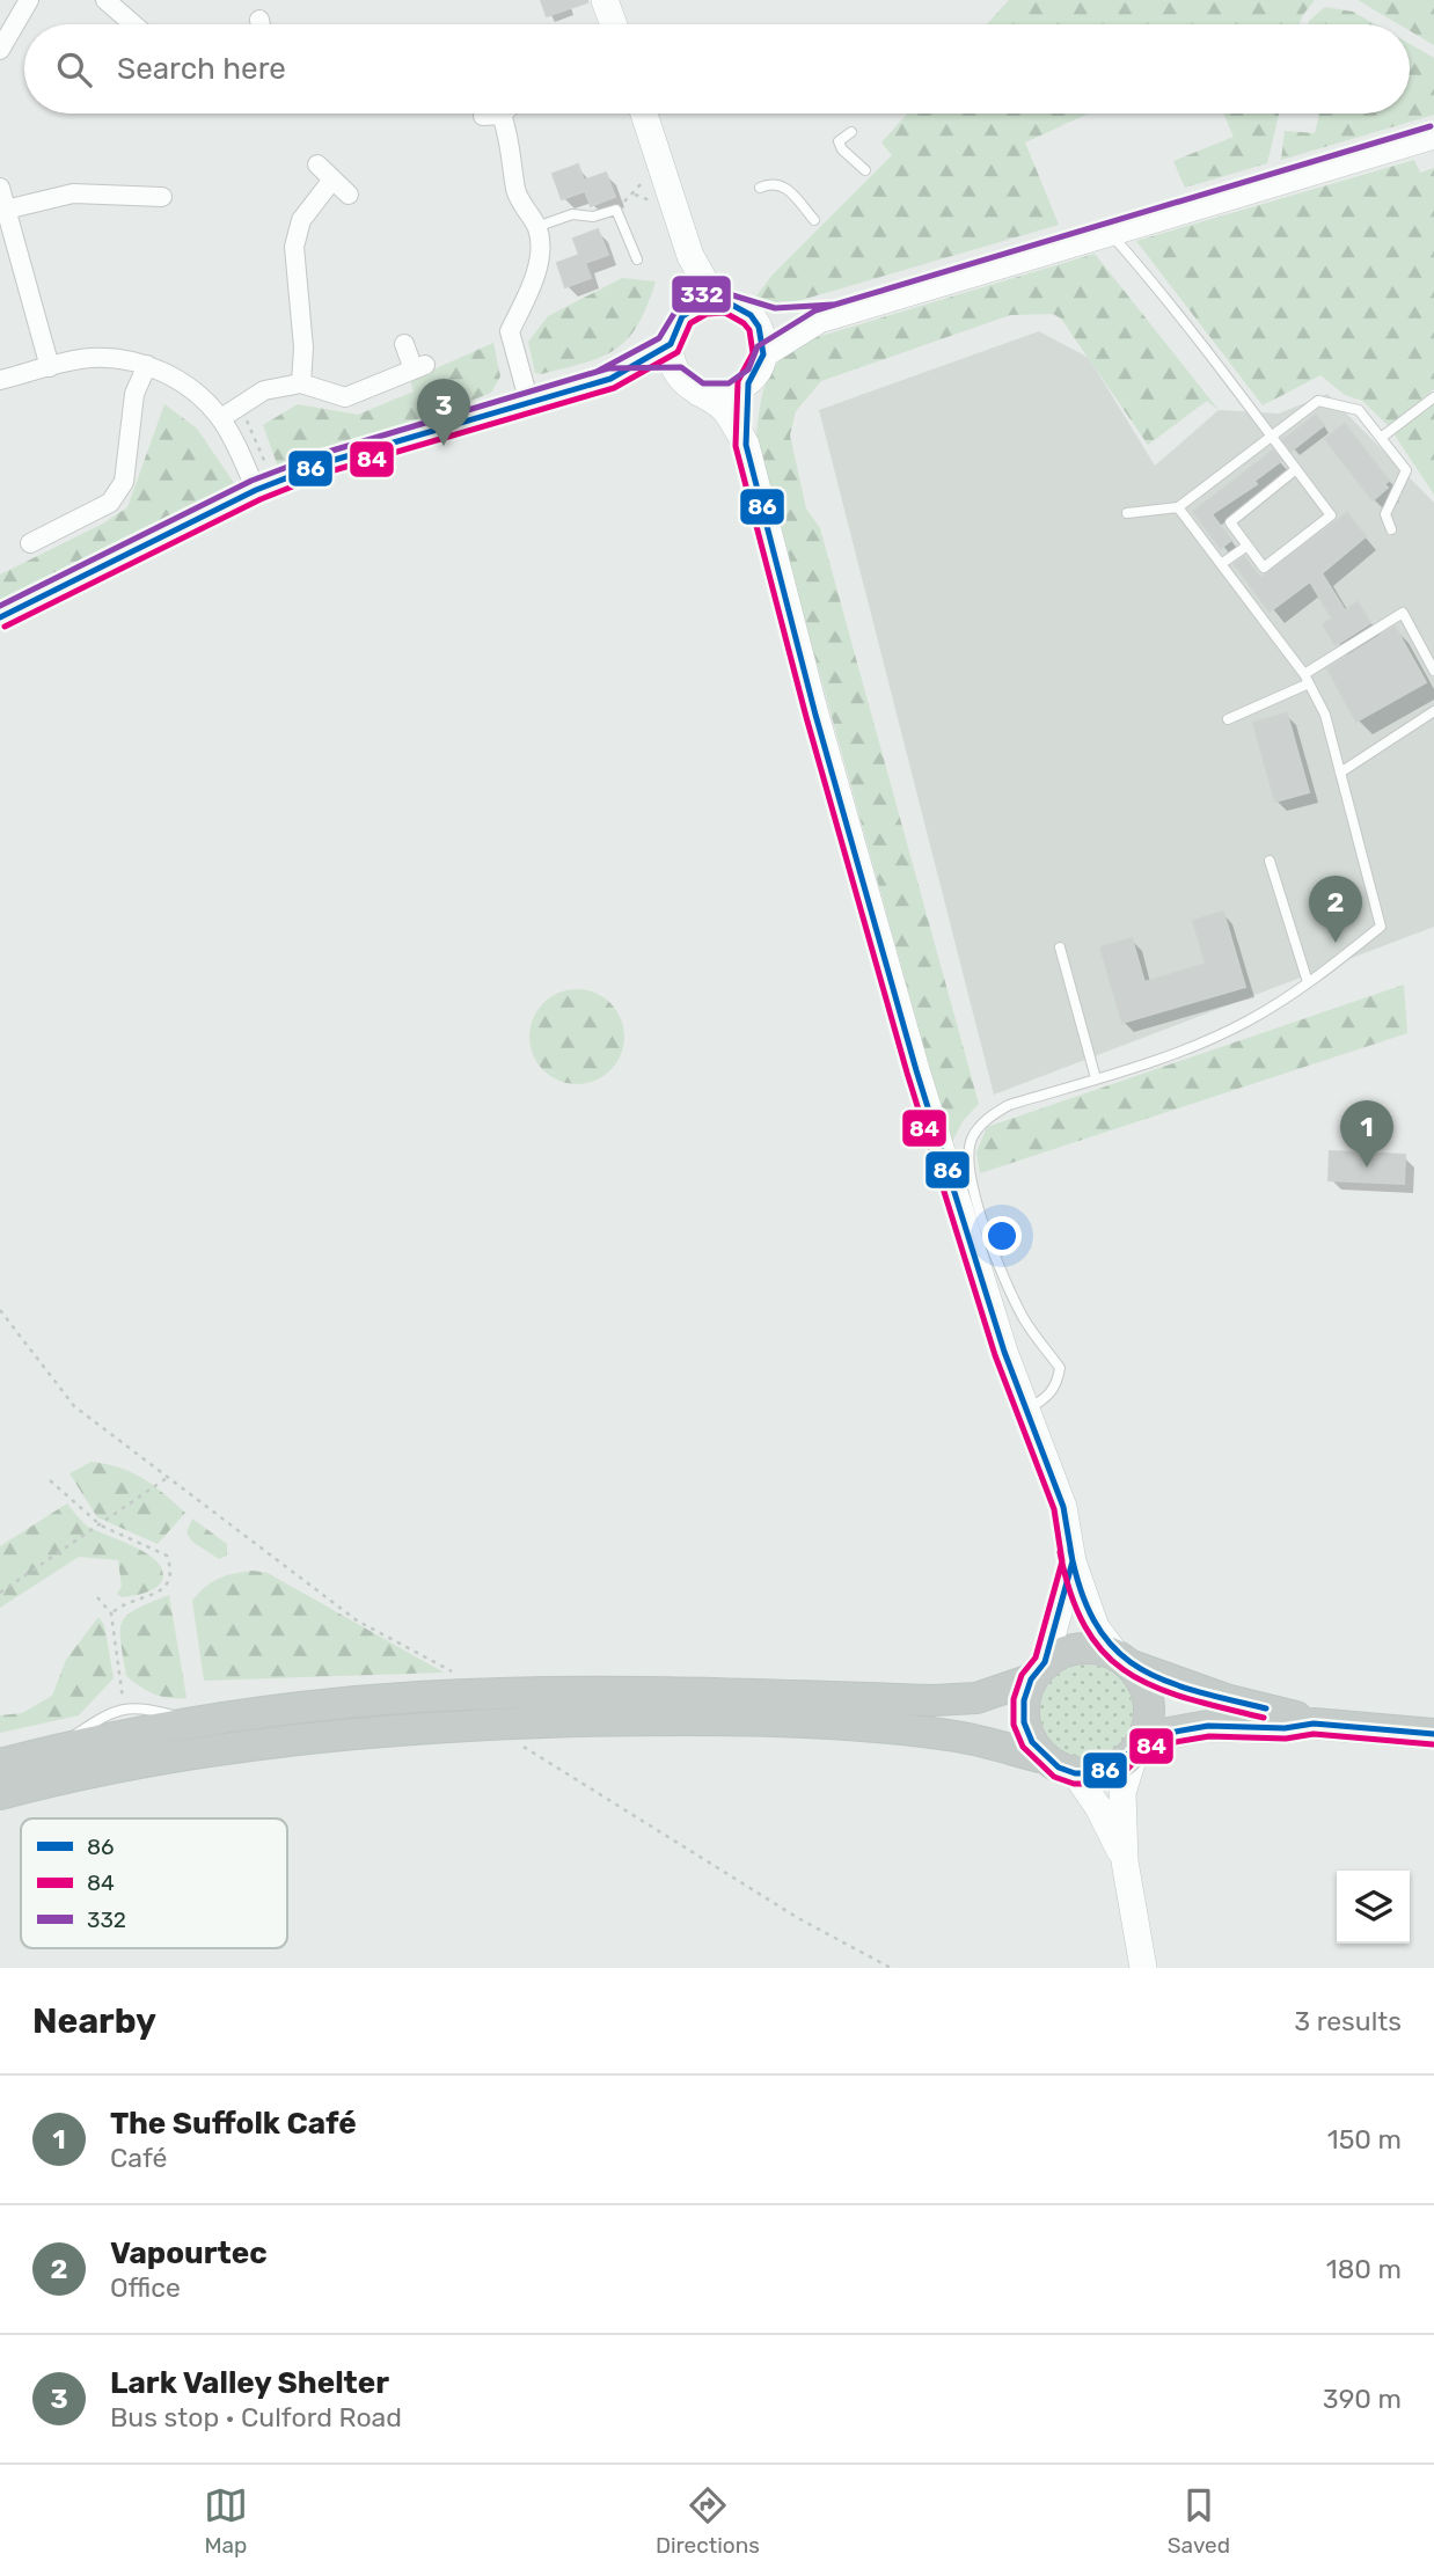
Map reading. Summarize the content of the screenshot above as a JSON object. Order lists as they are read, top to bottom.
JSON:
{
  "lines": ["transit line 332", "transit line 86", "transit line 84"],
  "legend": ["86", "84", "332"],
  "page": {
    "search": "Search here",
    "pins": ["3", "2", "1"],
    "heading": ["Nearby", "3 results"],
    "list": [
      {
        "mark": "1",
        "name": "The Suffolk Café",
        "note": "Café",
        "value": "150 m"
      },
      {
        "mark": "2",
        "name": "Vapourtec",
        "note": "Office",
        "value": "180 m"
      },
      {
        "mark": "3",
        "name": "Lark Valley Shelter",
        "note": "Bus stop · Culford Road",
        "value": "390 m"
      }
    ],
    "nav": ["Map", "Directions", "Saved"]
  }
}
